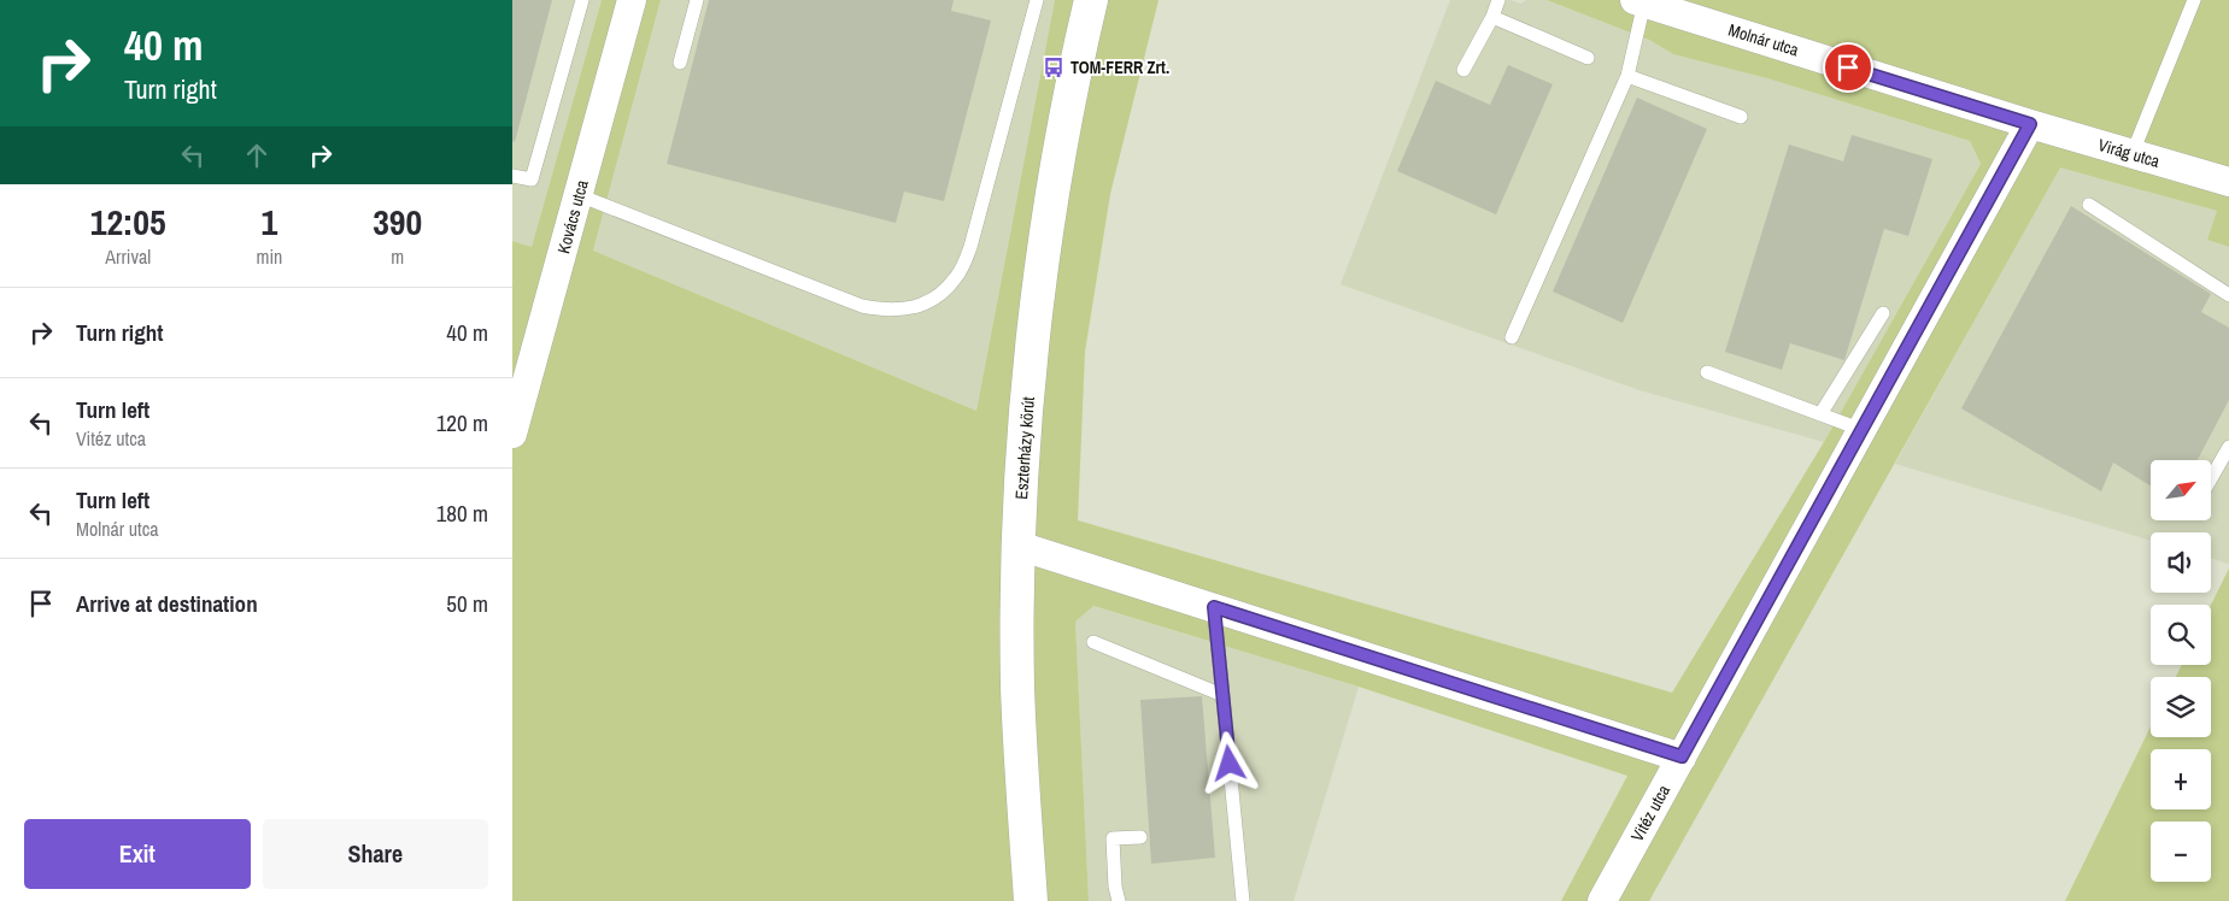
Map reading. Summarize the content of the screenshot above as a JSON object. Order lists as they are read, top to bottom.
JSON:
{
  "streets": {
    "street": [
      "Molnár utca",
      "Virág utca",
      "Kovács utca",
      "Eszterházy körút",
      "Vitéz utca"
    ]
  },
  "crossings": [
    ["Molnár utca", "Virág utca"],
    ["Molnár utca", "Vitéz utca"],
    ["Virág utca", "Vitéz utca"]
  ],
  "places": {
    "bus stop": ["TOM-FERR Zrt."]
  },
  "north": "top right",
  "page": {
    "turn": ["40 m", "Turn right"],
    "eta": [
      "12:05",
      "Arrival",
      "1",
      "min",
      "390",
      "m"
    ],
    "list": [
      {
        "name": "Turn right",
        "value": "40 m"
      },
      {
        "name": "Turn left",
        "note": "Vitéz utca",
        "value": "120 m"
      },
      {
        "name": "Turn left",
        "note": "Molnár utca",
        "value": "180 m"
      },
      {
        "name": "Arrive at destination",
        "value": "50 m"
      }
    ],
    "map_buttons": ["+", "−"],
    "buttons": ["Exit", "Share"]
  }
}
